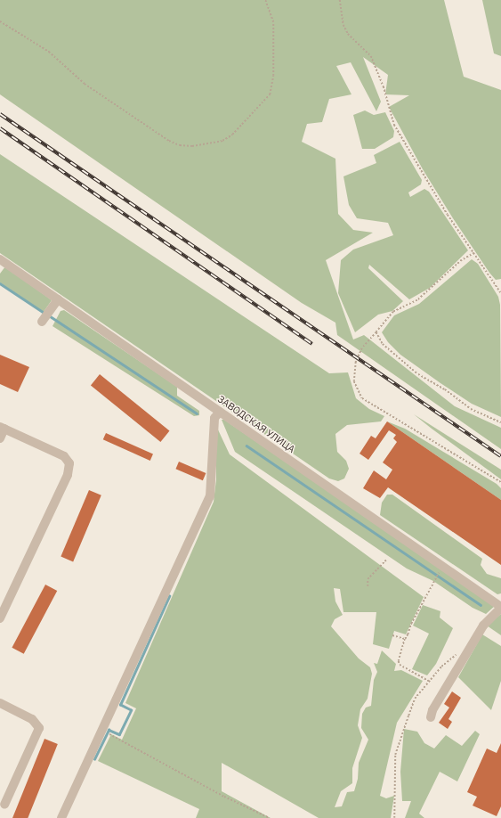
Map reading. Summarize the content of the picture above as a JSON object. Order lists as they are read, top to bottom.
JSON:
{
  "streets": {
    "street": ["ЗАВОДСКАЯ УЛИЦА"]
  }
}
